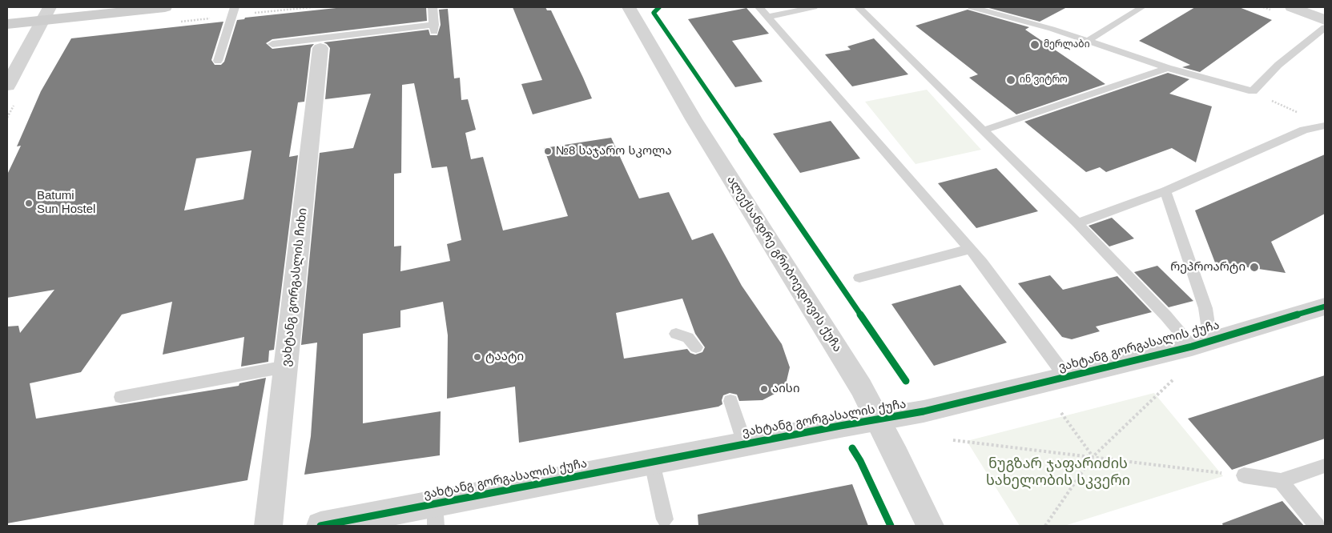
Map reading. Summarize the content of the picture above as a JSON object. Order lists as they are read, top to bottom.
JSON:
{
  "streets": {
    "street": ["ალექსანდრე გრიბოედოვის ქუჩა", "ვახტანგ გორგასლის ჩიხი", "ვახტანგ გორგასალის ქუჩა"]
  },
  "crossings": [
    ["ალექსანდრე გრიბოედოვის ქუჩა", "ვახტანგ გორგასალის ქუჩა"]
  ],
  "parks": ["ნუგზარ ჯაფარიძის სახელობის სკვერი"],
  "places": [
    "მერლაბი",
    "ინ ვიტრო",
    "№8 საჯარო სკოლა",
    "Batumi Sun Hostel",
    "რეპროარტი",
    "ტაატი",
    "აისი"
  ]
}
